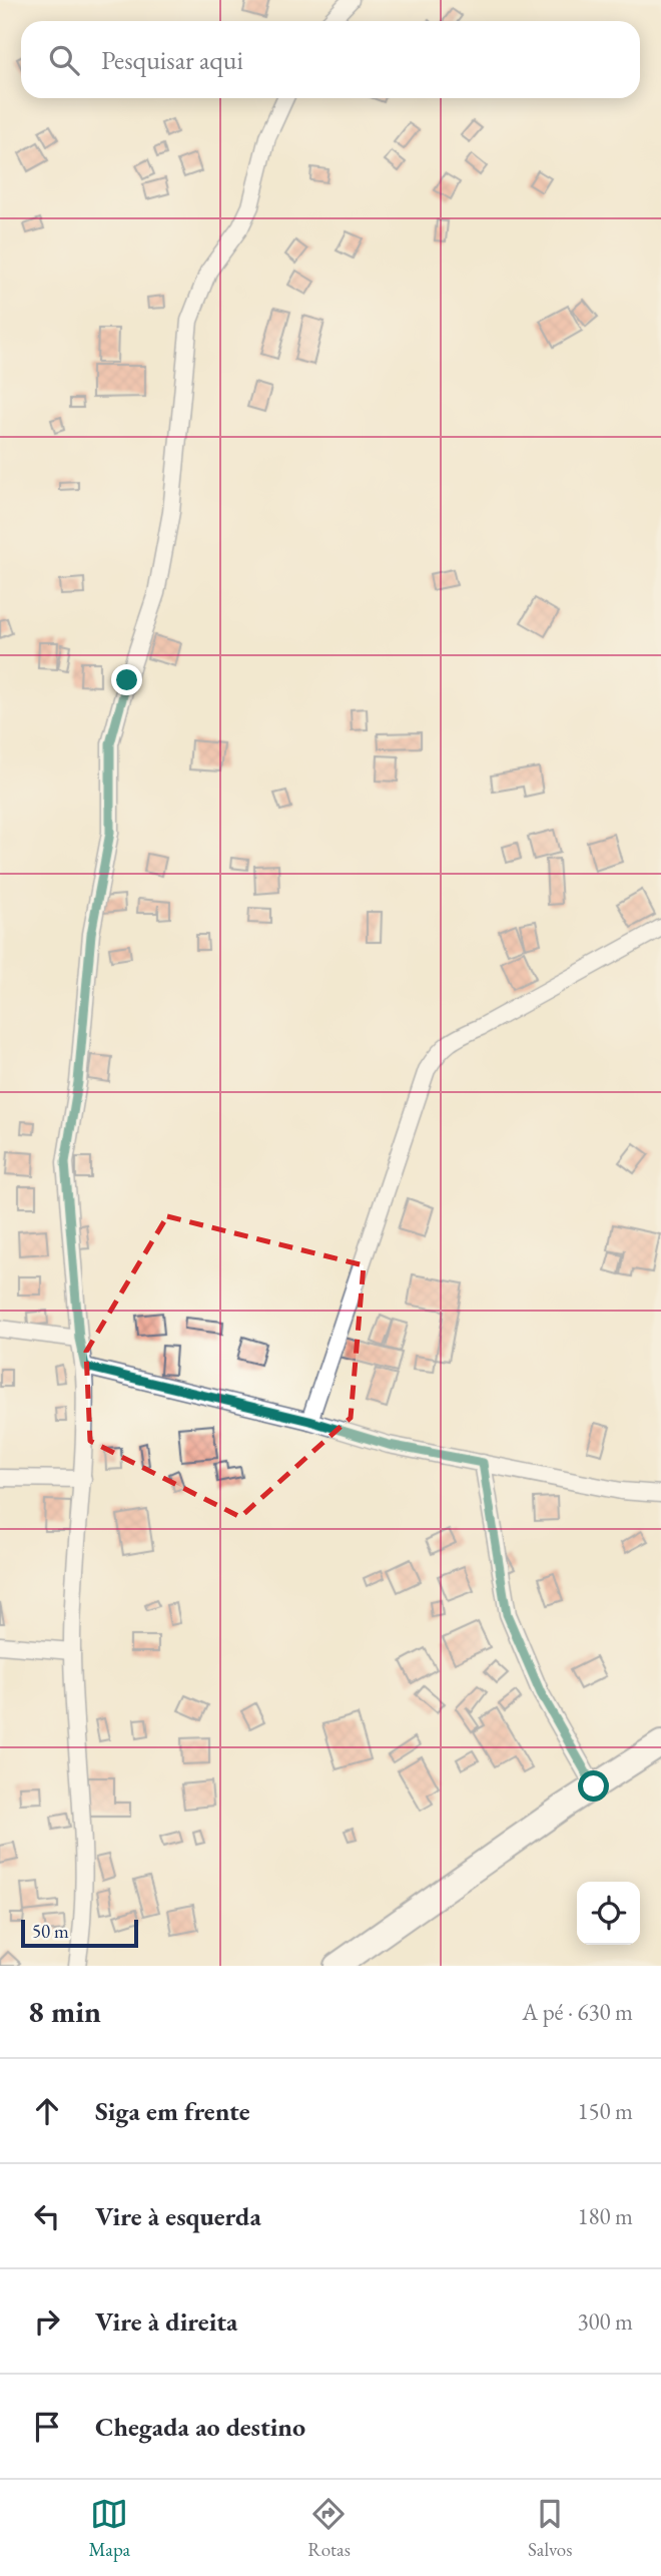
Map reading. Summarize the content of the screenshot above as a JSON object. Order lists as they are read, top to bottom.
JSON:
{
  "scale_bar": "50 m",
  "page": {
    "search": "Pesquisar aqui",
    "scale": "50 m",
    "heading": ["8 min", "A pé · 630 m"],
    "list": [
      ["Siga em frente", "150 m"],
      ["Vire à esquerda", "180 m"],
      ["Vire à direita", "300 m"],
      "Chegada ao destino"
    ],
    "nav": ["Mapa", "Rotas", "Salvos"]
  }
}
